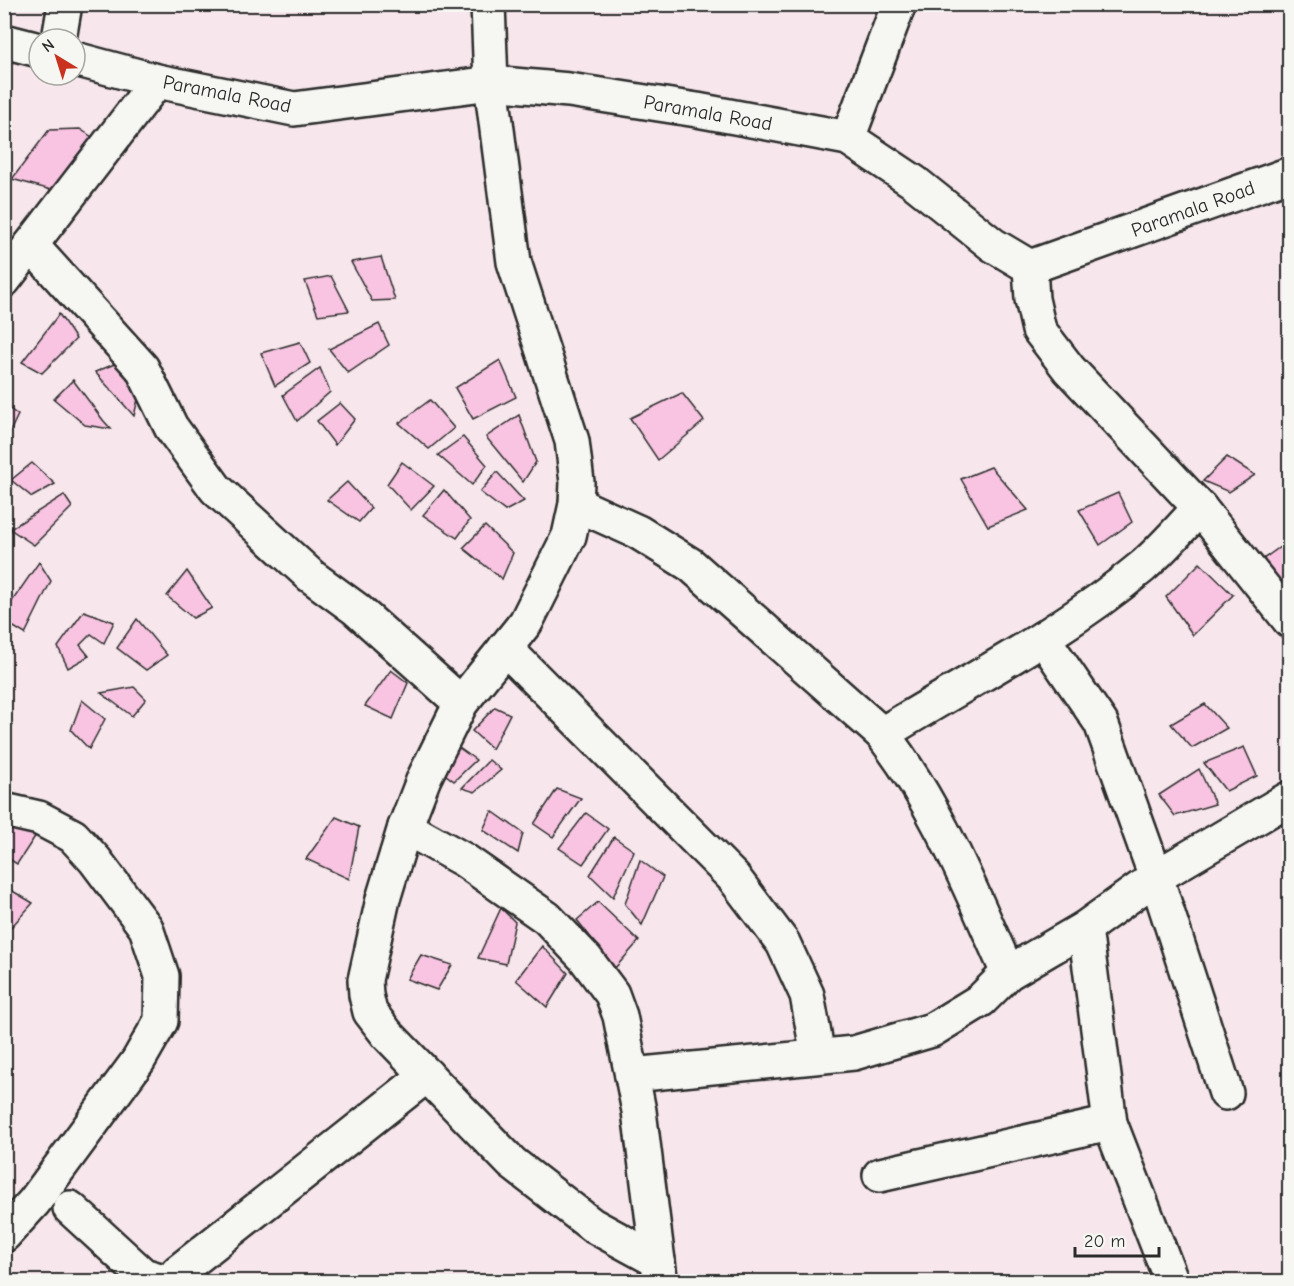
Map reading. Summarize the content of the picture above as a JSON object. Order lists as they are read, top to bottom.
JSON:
{
  "streets": {
    "street": ["Paramala Road"]
  },
  "scale_bar": "20 m",
  "north": "top left"
}
